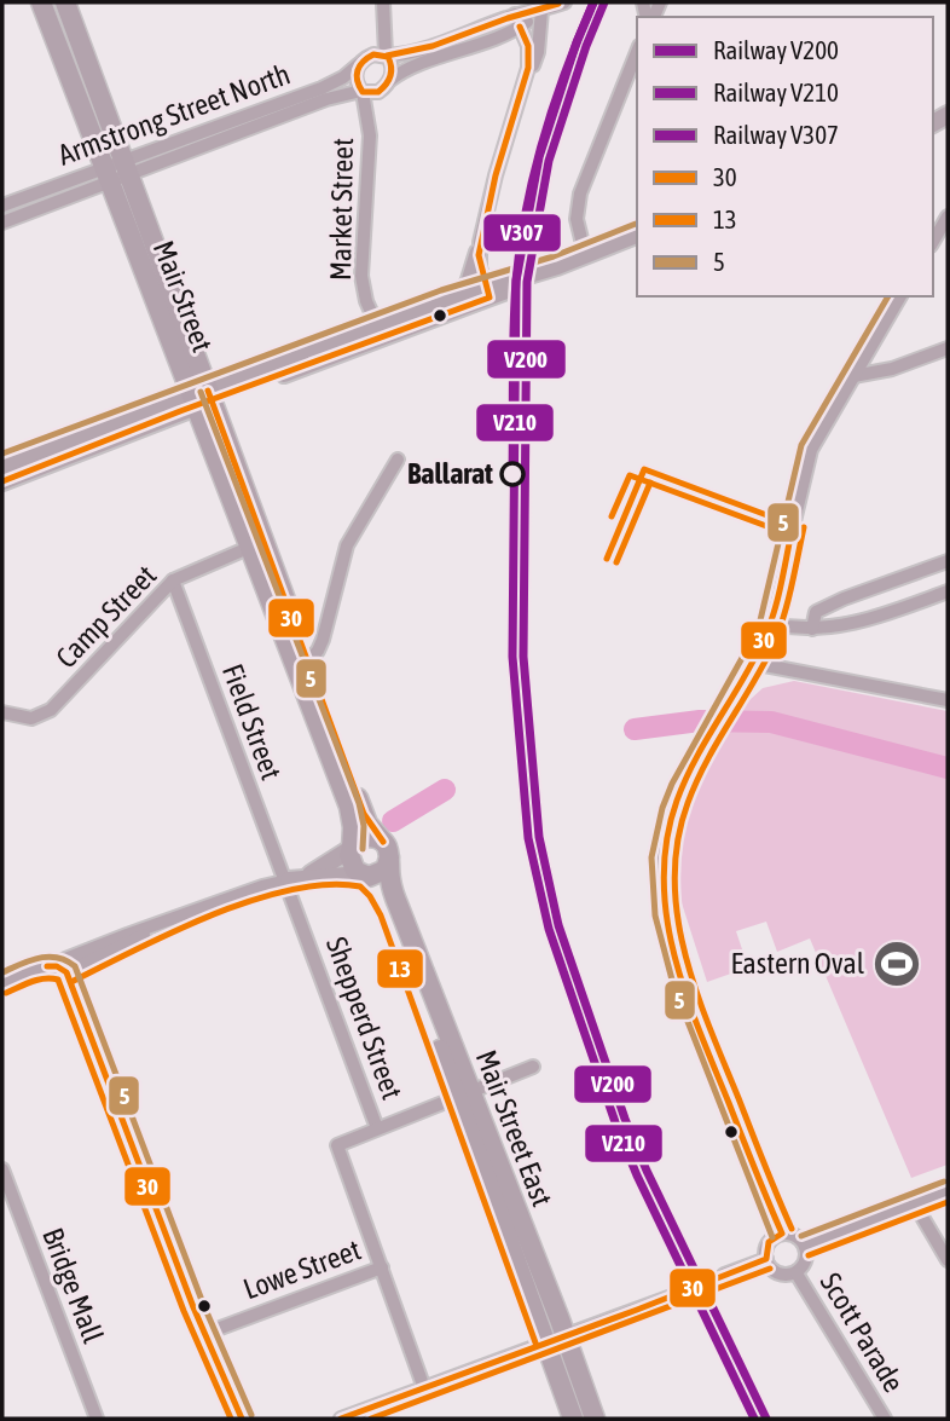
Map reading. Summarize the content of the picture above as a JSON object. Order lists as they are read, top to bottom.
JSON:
{
  "streets": {
    "main road": ["Mair Street", "Mair Street East"],
    "street": [
      "Armstrong Street North",
      "Market Street",
      "Camp Street",
      "Field Street",
      "Shepperd Street",
      "Lowe Street",
      "Bridge Mall",
      "Scott Parade"
    ]
  },
  "crossings": [
    ["Armstrong Street North", "Market Street"],
    ["Armstrong Street North", "Mair Street"],
    ["Mair Street", "Camp Street"],
    ["Mair Street", "Mair Street East"],
    ["Camp Street", "Field Street"],
    ["Field Street", "Shepperd Street"],
    ["Shepperd Street", "Lowe Street"]
  ],
  "places": {
    "other": ["Ballarat"],
    "sports": ["Eastern Oval"]
  },
  "lines": [
    "rail line V200",
    "rail line V210",
    "rail line V307",
    "transit line 30",
    "transit line 5",
    "transit line 13"
  ],
  "legend": [
    "Railway V200",
    "Railway V210",
    "Railway V307",
    "30",
    "13",
    "5"
  ]
}
